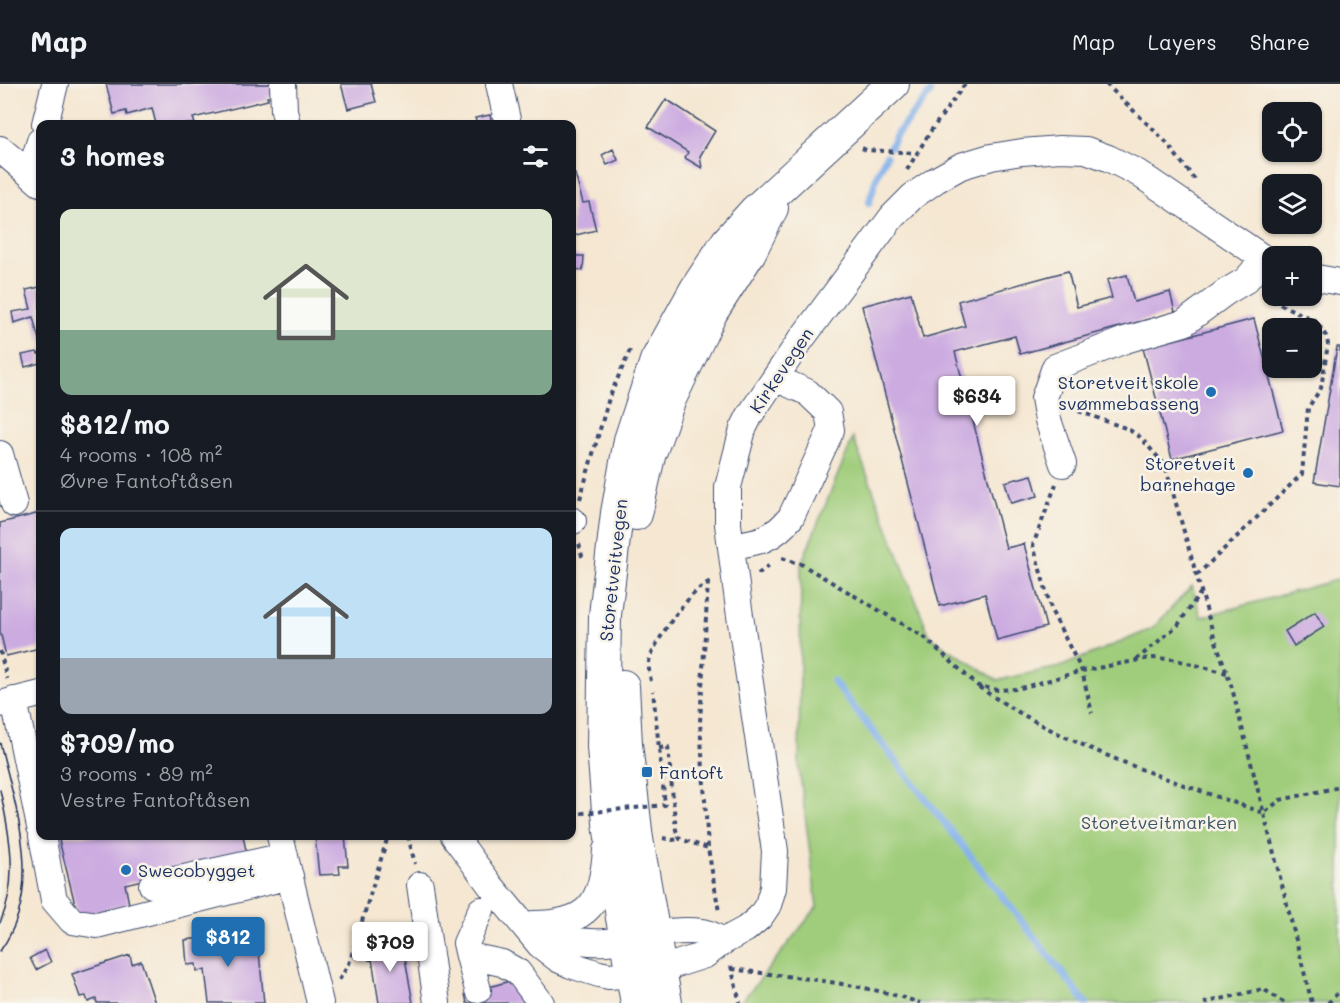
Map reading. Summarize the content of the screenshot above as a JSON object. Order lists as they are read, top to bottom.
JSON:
{
  "streets": {
    "main road": ["Storetveitvegen"],
    "street": ["Kirkevegen"]
  },
  "crossings": [
    ["Kirkevegen", "Storetveitvegen"]
  ],
  "parks": ["Storetveitmarken"],
  "places": {
    "other": ["Storetveit skole svømmebasseng", "Storetveit barnehage", "Swecobygget"],
    "transit": ["Fantoft"]
  },
  "page": {
    "header": "Map",
    "nav": ["Map", "Layers", "Share"],
    "map_buttons": ["+", "−"],
    "heading": "3 homes",
    "list": [
      {
        "name": "$812/mo",
        "note": "4 rooms · 108 m² · Øvre Fantoftåsen"
      },
      {
        "name": "$709/mo",
        "note": "3 rooms · 89 m² · Vestre Fantoftåsen"
      }
    ],
    "price": ["$634", "$812", "$709"]
  }
}
